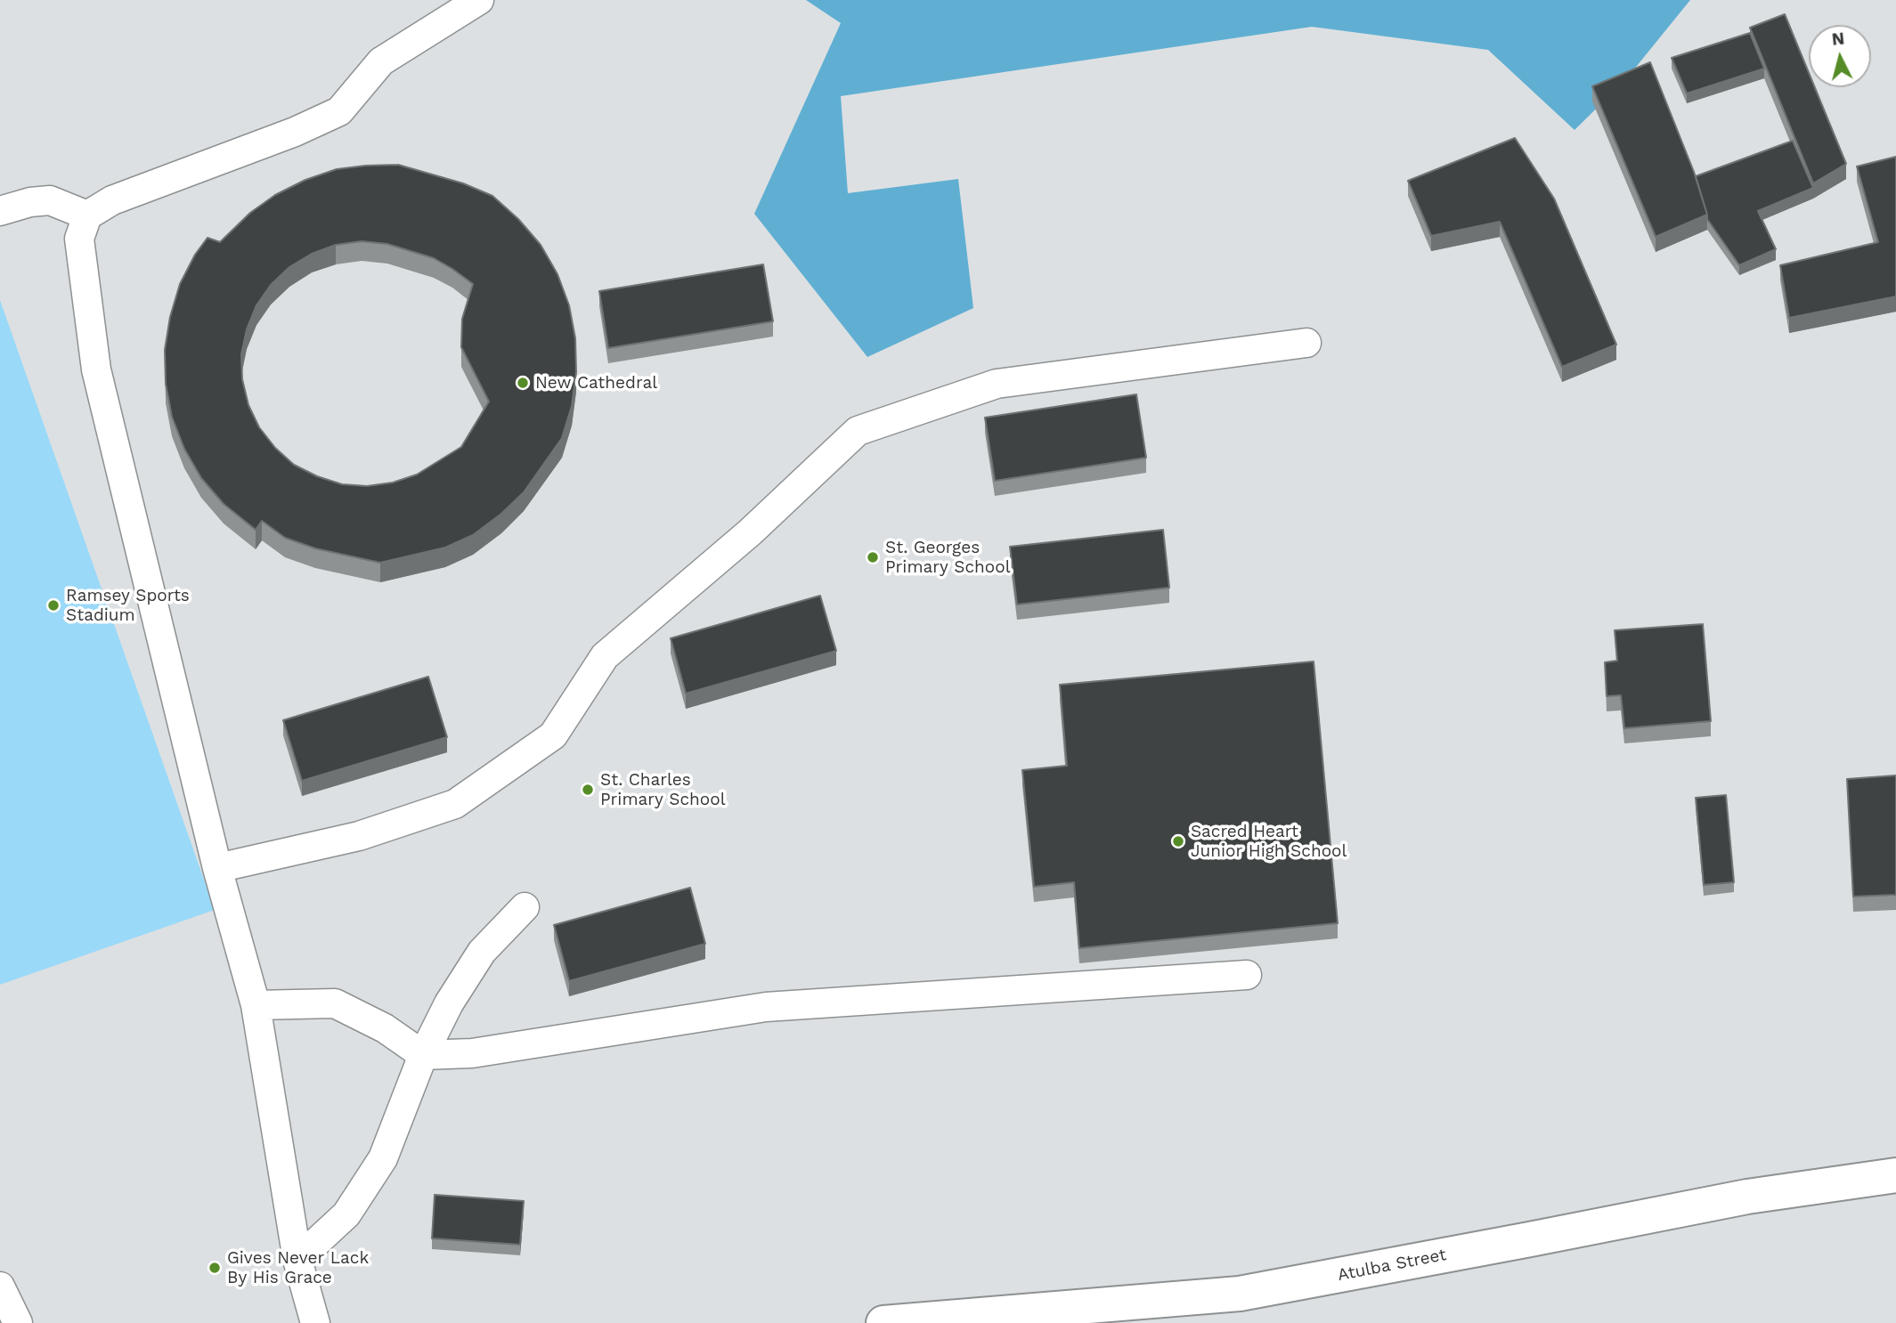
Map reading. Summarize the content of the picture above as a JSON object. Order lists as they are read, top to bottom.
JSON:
{
  "streets": {
    "street": ["Atulba Street"]
  },
  "places": [
    "New Cathedral",
    "St. Georges Primary School",
    "Ramsey Sports Stadium",
    "St. Charles Primary School",
    "Sacred Heart Junior High School",
    "Gives Never Lack By His Grace"
  ],
  "north": "top"
}
